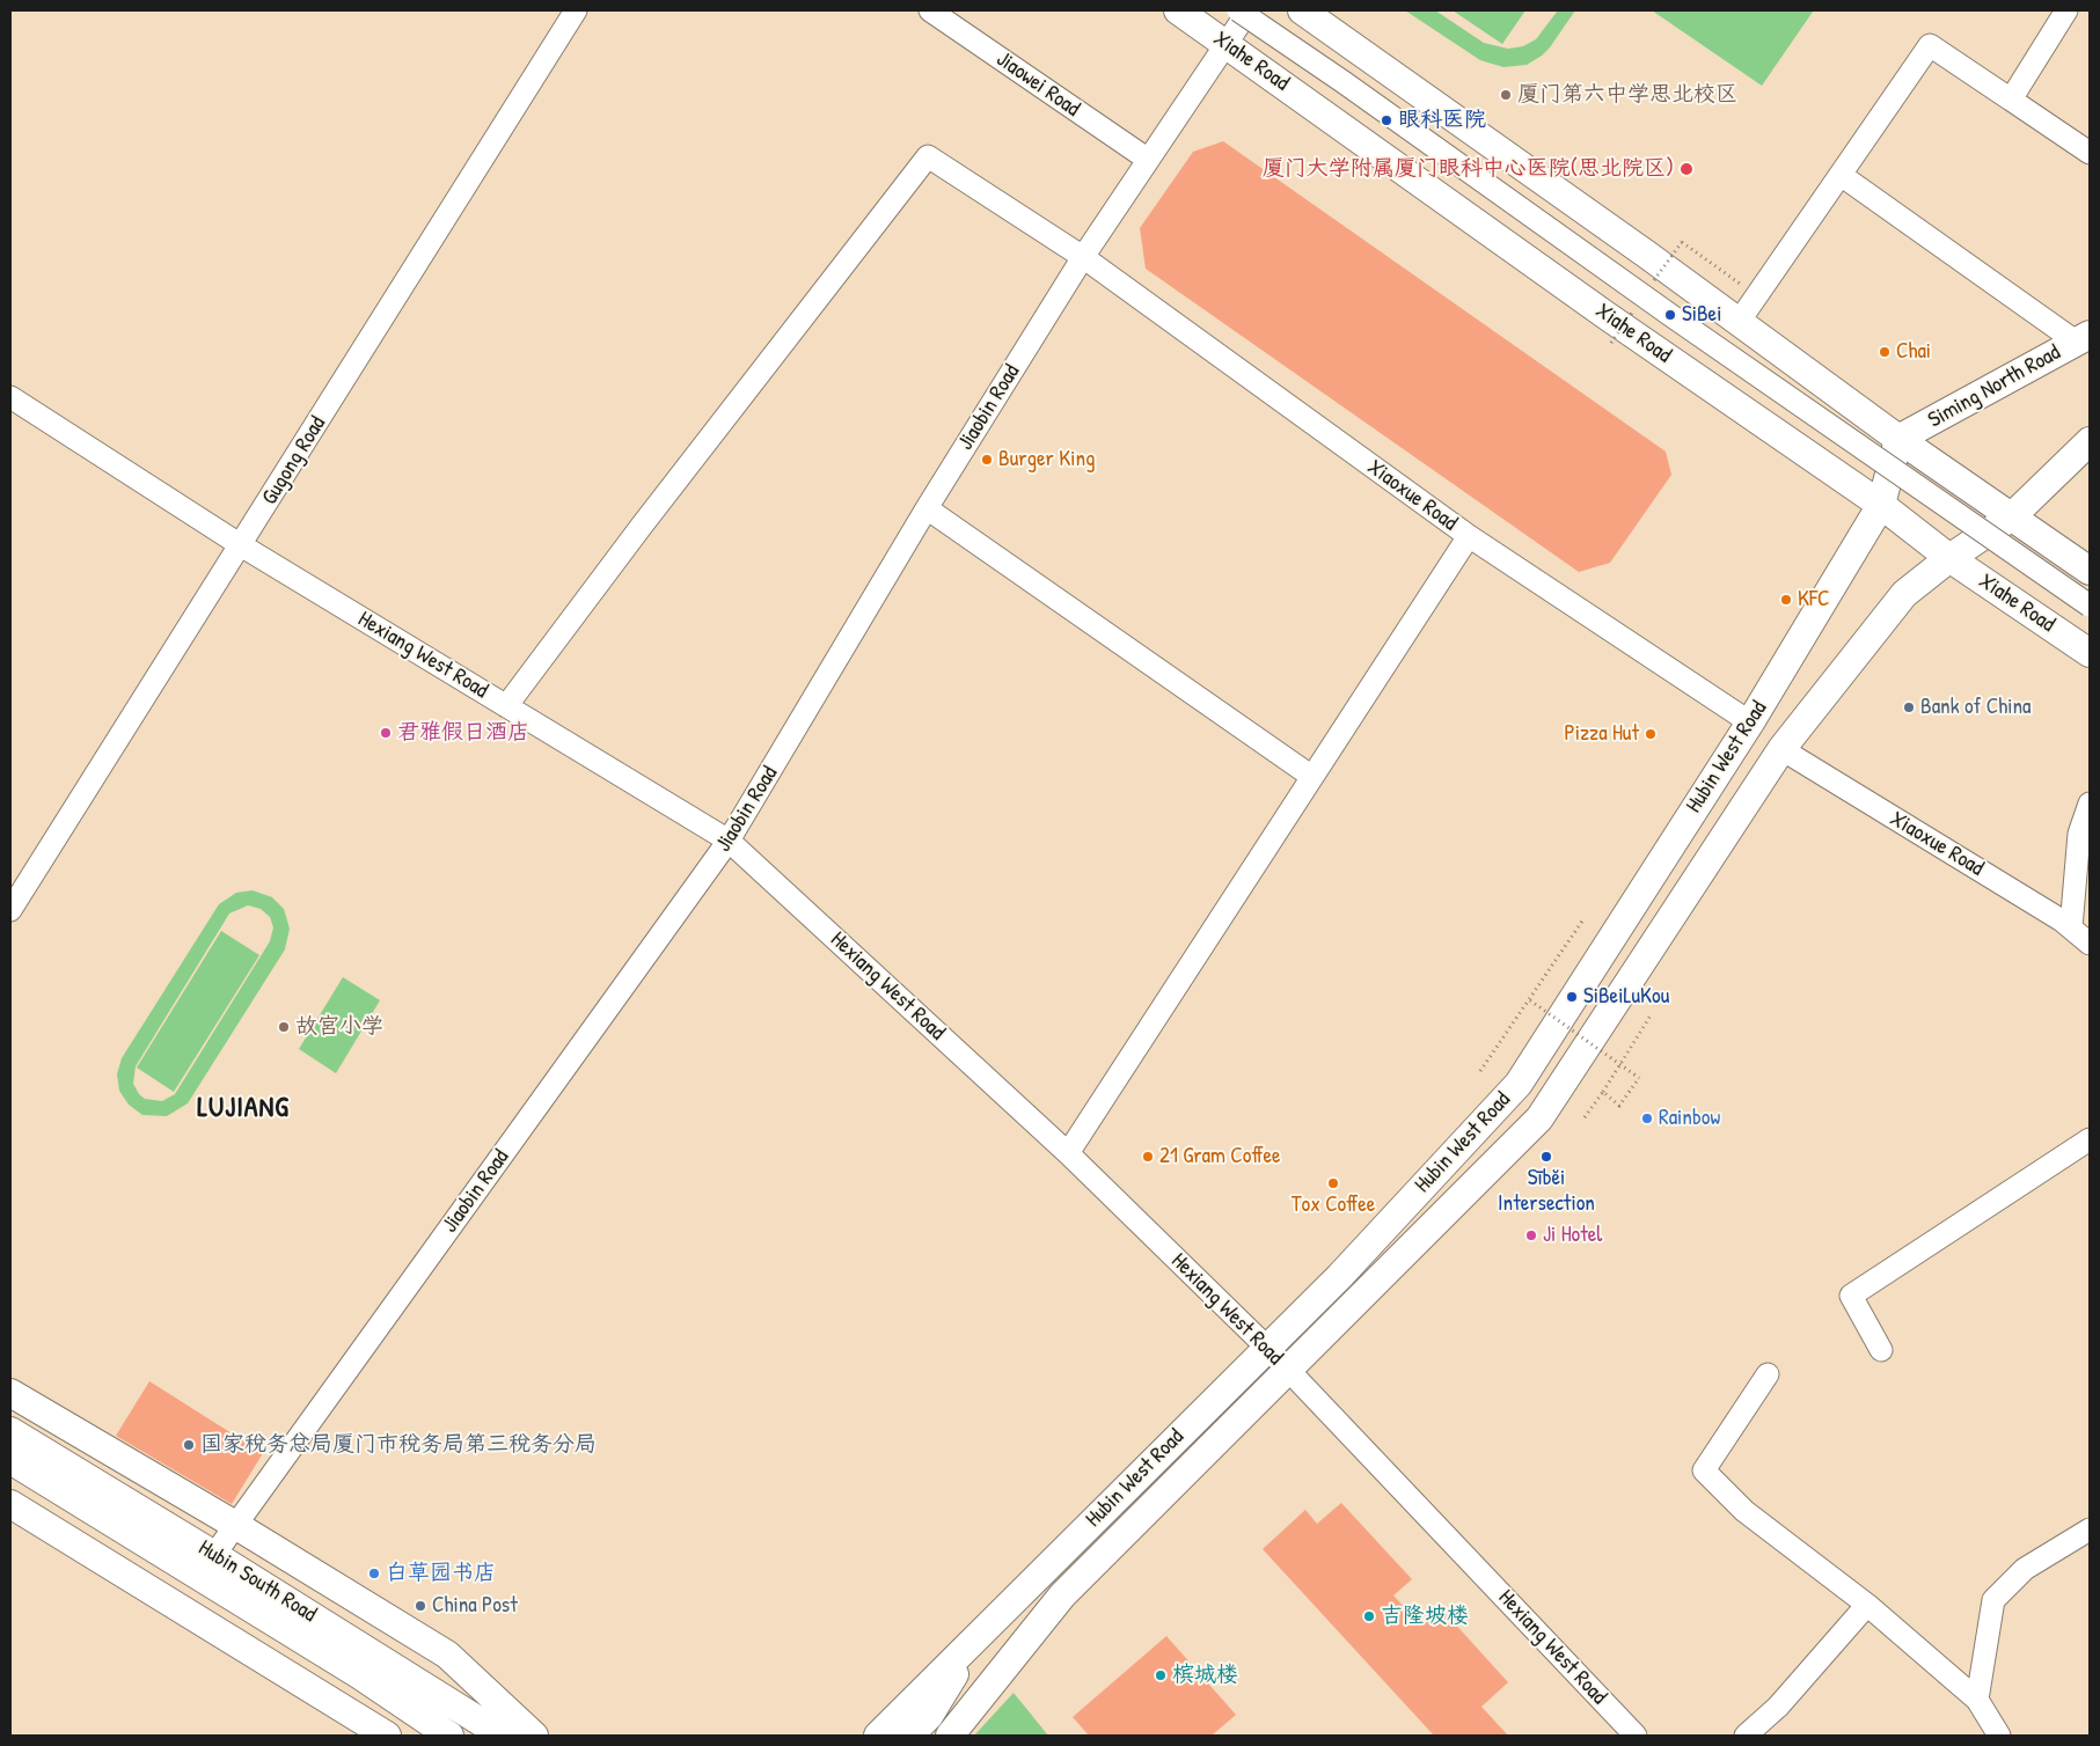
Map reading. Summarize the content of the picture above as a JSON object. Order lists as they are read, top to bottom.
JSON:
{
  "streets": {
    "main road": [
      "Xiahe Road",
      "Siming North Road",
      "Hubin West Road",
      "Hubin South Road"
    ],
    "street": [
      "Jiaowei Road",
      "Jiaobin Road",
      "Gugong Road",
      "Xiaoxue Road",
      "Hexiang West Road"
    ]
  },
  "crossings": [
    ["Xiahe Road", "Jiaobin Road"],
    ["Xiahe Road", "Hubin West Road"],
    ["Jiaowei Road", "Jiaobin Road"],
    ["Siming North Road", "Hubin West Road"],
    ["Jiaobin Road", "Xiaoxue Road"],
    ["Jiaobin Road", "Hexiang West Road"],
    ["Jiaobin Road", "Hubin South Road"],
    ["Gugong Road", "Hexiang West Road"],
    ["Xiaoxue Road", "Hexiang West Road"],
    ["Xiaoxue Road", "Hubin West Road"],
    ["Hexiang West Road", "Hubin West Road"]
  ],
  "districts": ["LUJIANG"],
  "places": [
    "厦门第六中学思北校区",
    "眼科医院",
    "厦门大学附属厦门眼科中心医院(思北院区)",
    "SiBei",
    "Chai",
    "Burger King",
    "KFC",
    "Bank of China",
    "君雅假日酒店",
    "Pizza Hut",
    "SiBeiLuKou",
    "故宫小学",
    "Rainbow",
    "21 Gram Coffee",
    "Sībĕi Intersection",
    "Tox Coffee",
    "Ji Hotel",
    "国家税务总局厦门市税务局第三税务分局",
    "白草园书店",
    "China Post",
    "吉隆坡楼",
    "槟城楼"
  ]
}
